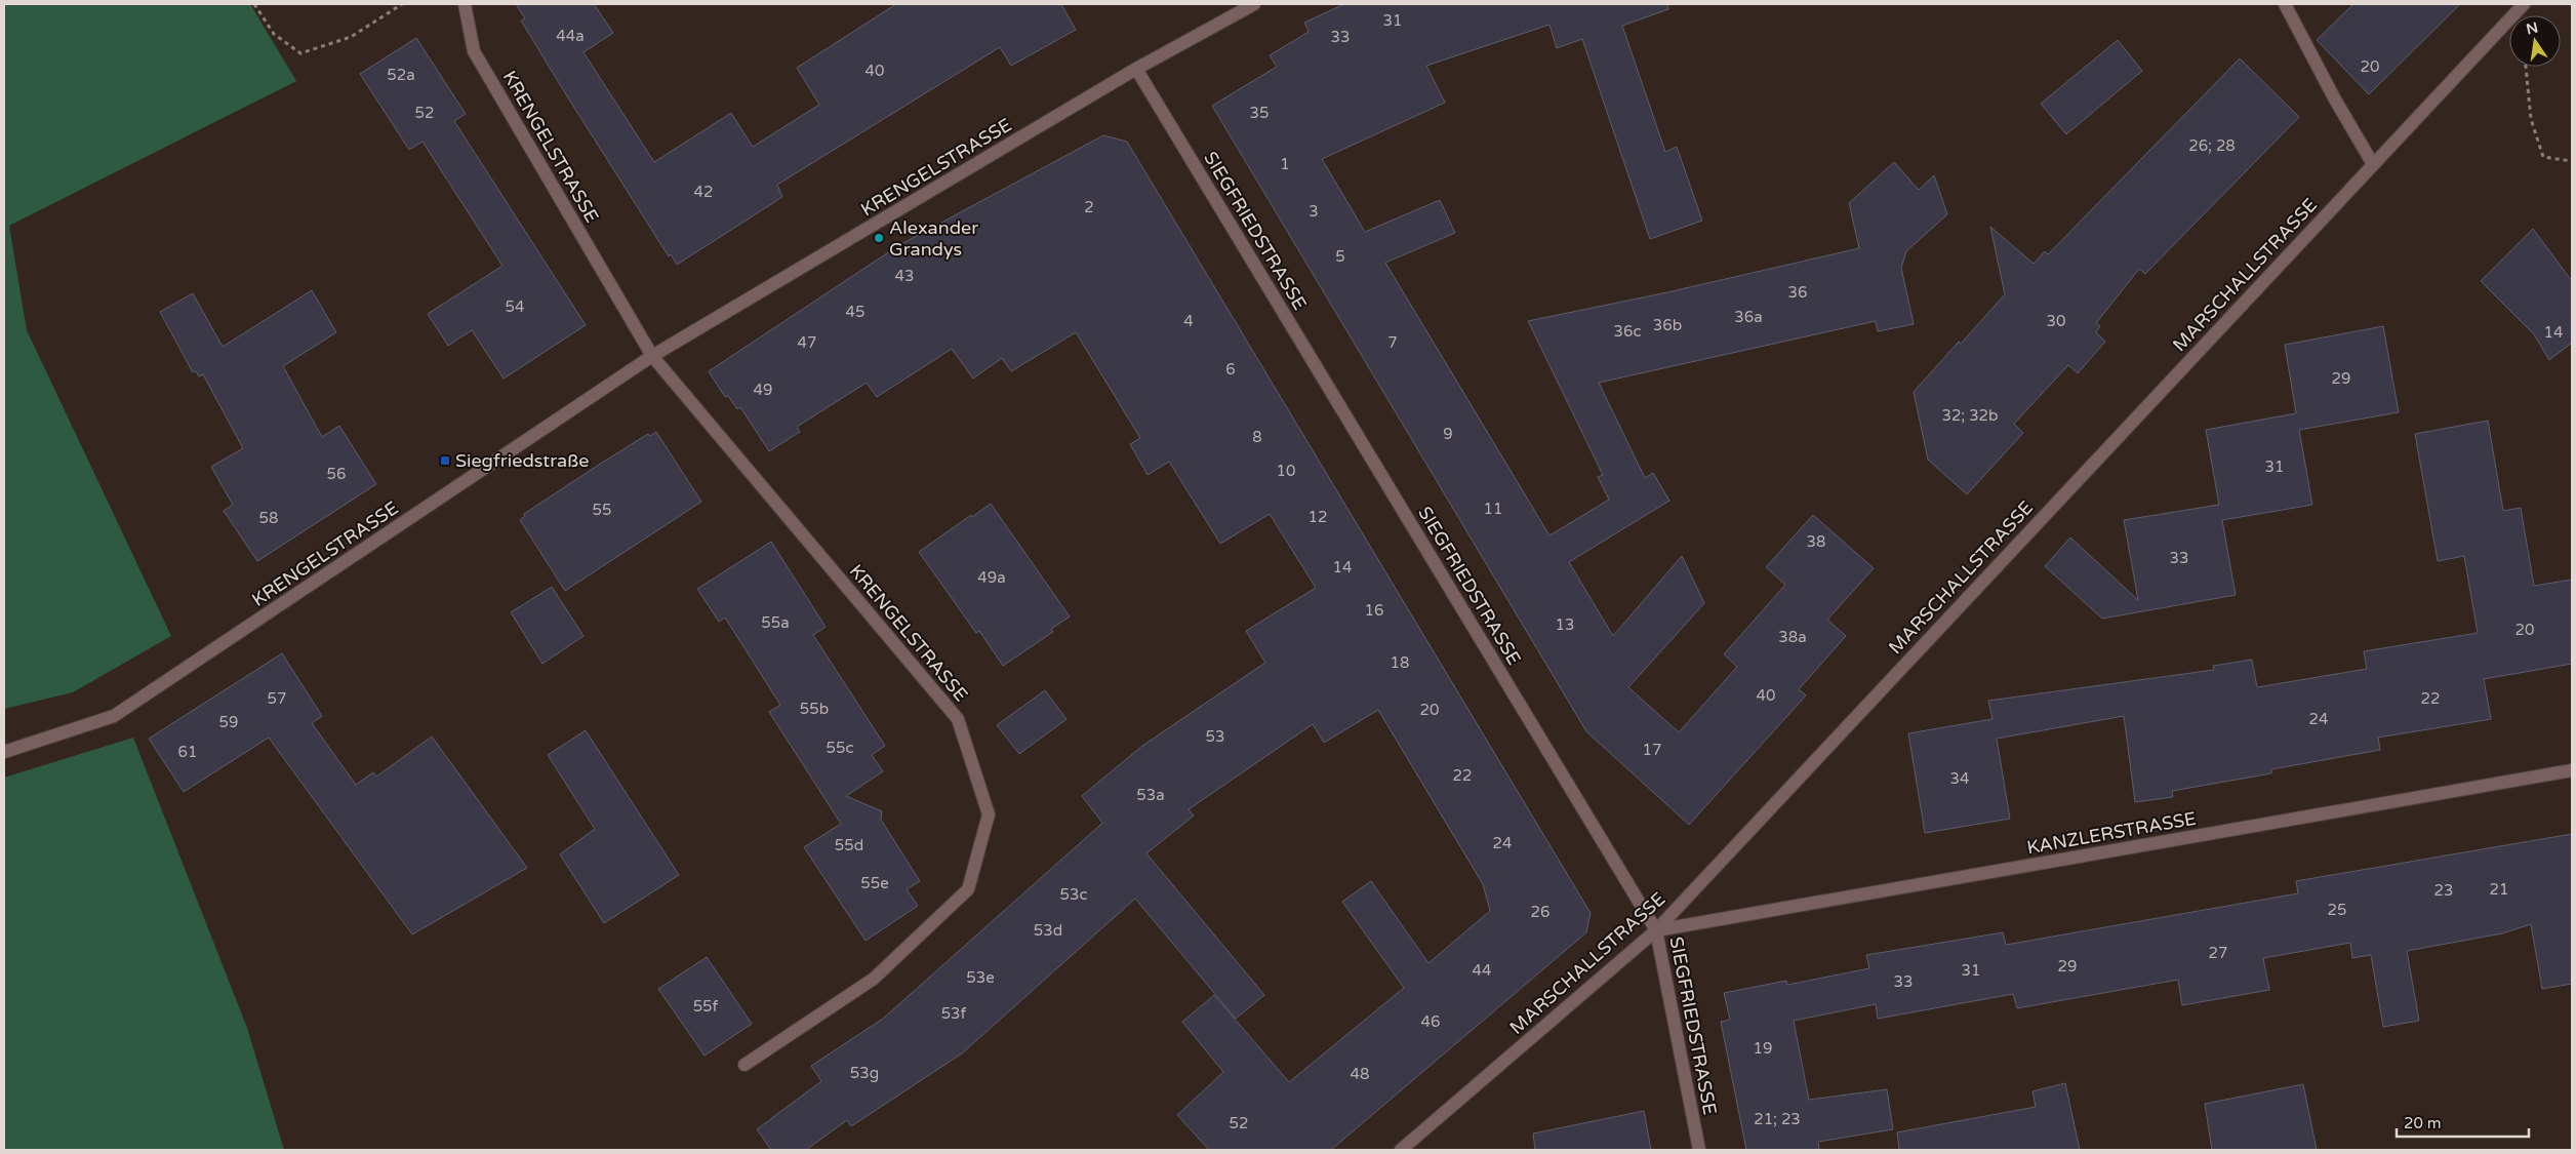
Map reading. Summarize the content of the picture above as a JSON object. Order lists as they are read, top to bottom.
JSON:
{
  "streets": {
    "street": [
      "KRENGELSTRASSE",
      "SIEGFRIEDSTRASSE",
      "MARSCHALLSTRASSE",
      "KANZLERSTRASSE"
    ]
  },
  "crossings": [
    ["KRENGELSTRASSE", "SIEGFRIEDSTRASSE"],
    ["SIEGFRIEDSTRASSE", "MARSCHALLSTRASSE"],
    ["SIEGFRIEDSTRASSE", "KANZLERSTRASSE"],
    ["MARSCHALLSTRASSE", "KANZLERSTRASSE"]
  ],
  "places": {
    "other": ["Alexander Grandys"],
    "transit": ["Siegfriedstraße"]
  },
  "house_numbers": [
    "31",
    "44a",
    "33",
    "20",
    "40",
    "52a",
    "52",
    "35",
    "26; 28",
    "1",
    "42",
    "2",
    "3",
    "5",
    "43",
    "36",
    "54",
    "45",
    "36a",
    "4",
    "30",
    "36b",
    "36c",
    "14",
    "47",
    "7",
    "6",
    "29",
    "49",
    "32; 32b",
    "9",
    "8",
    "31",
    "10",
    "56",
    "11",
    "55",
    "12",
    "58",
    "38",
    "33",
    "14",
    "49a",
    "16",
    "55a",
    "13",
    "20",
    "38a",
    "18",
    "40",
    "57",
    "22",
    "55b",
    "20",
    "24",
    "59",
    "53",
    "55c",
    "17",
    "61",
    "22",
    "34",
    "53a",
    "24",
    "55d",
    "55e",
    "21",
    "23",
    "53c",
    "25",
    "26",
    "53d",
    "27",
    "29",
    "44",
    "31",
    "53e",
    "33",
    "55f",
    "53f",
    "46",
    "19",
    "53g",
    "48",
    "21; 23",
    "52"
  ],
  "scale_bar": "20 m",
  "north": "top"
}
